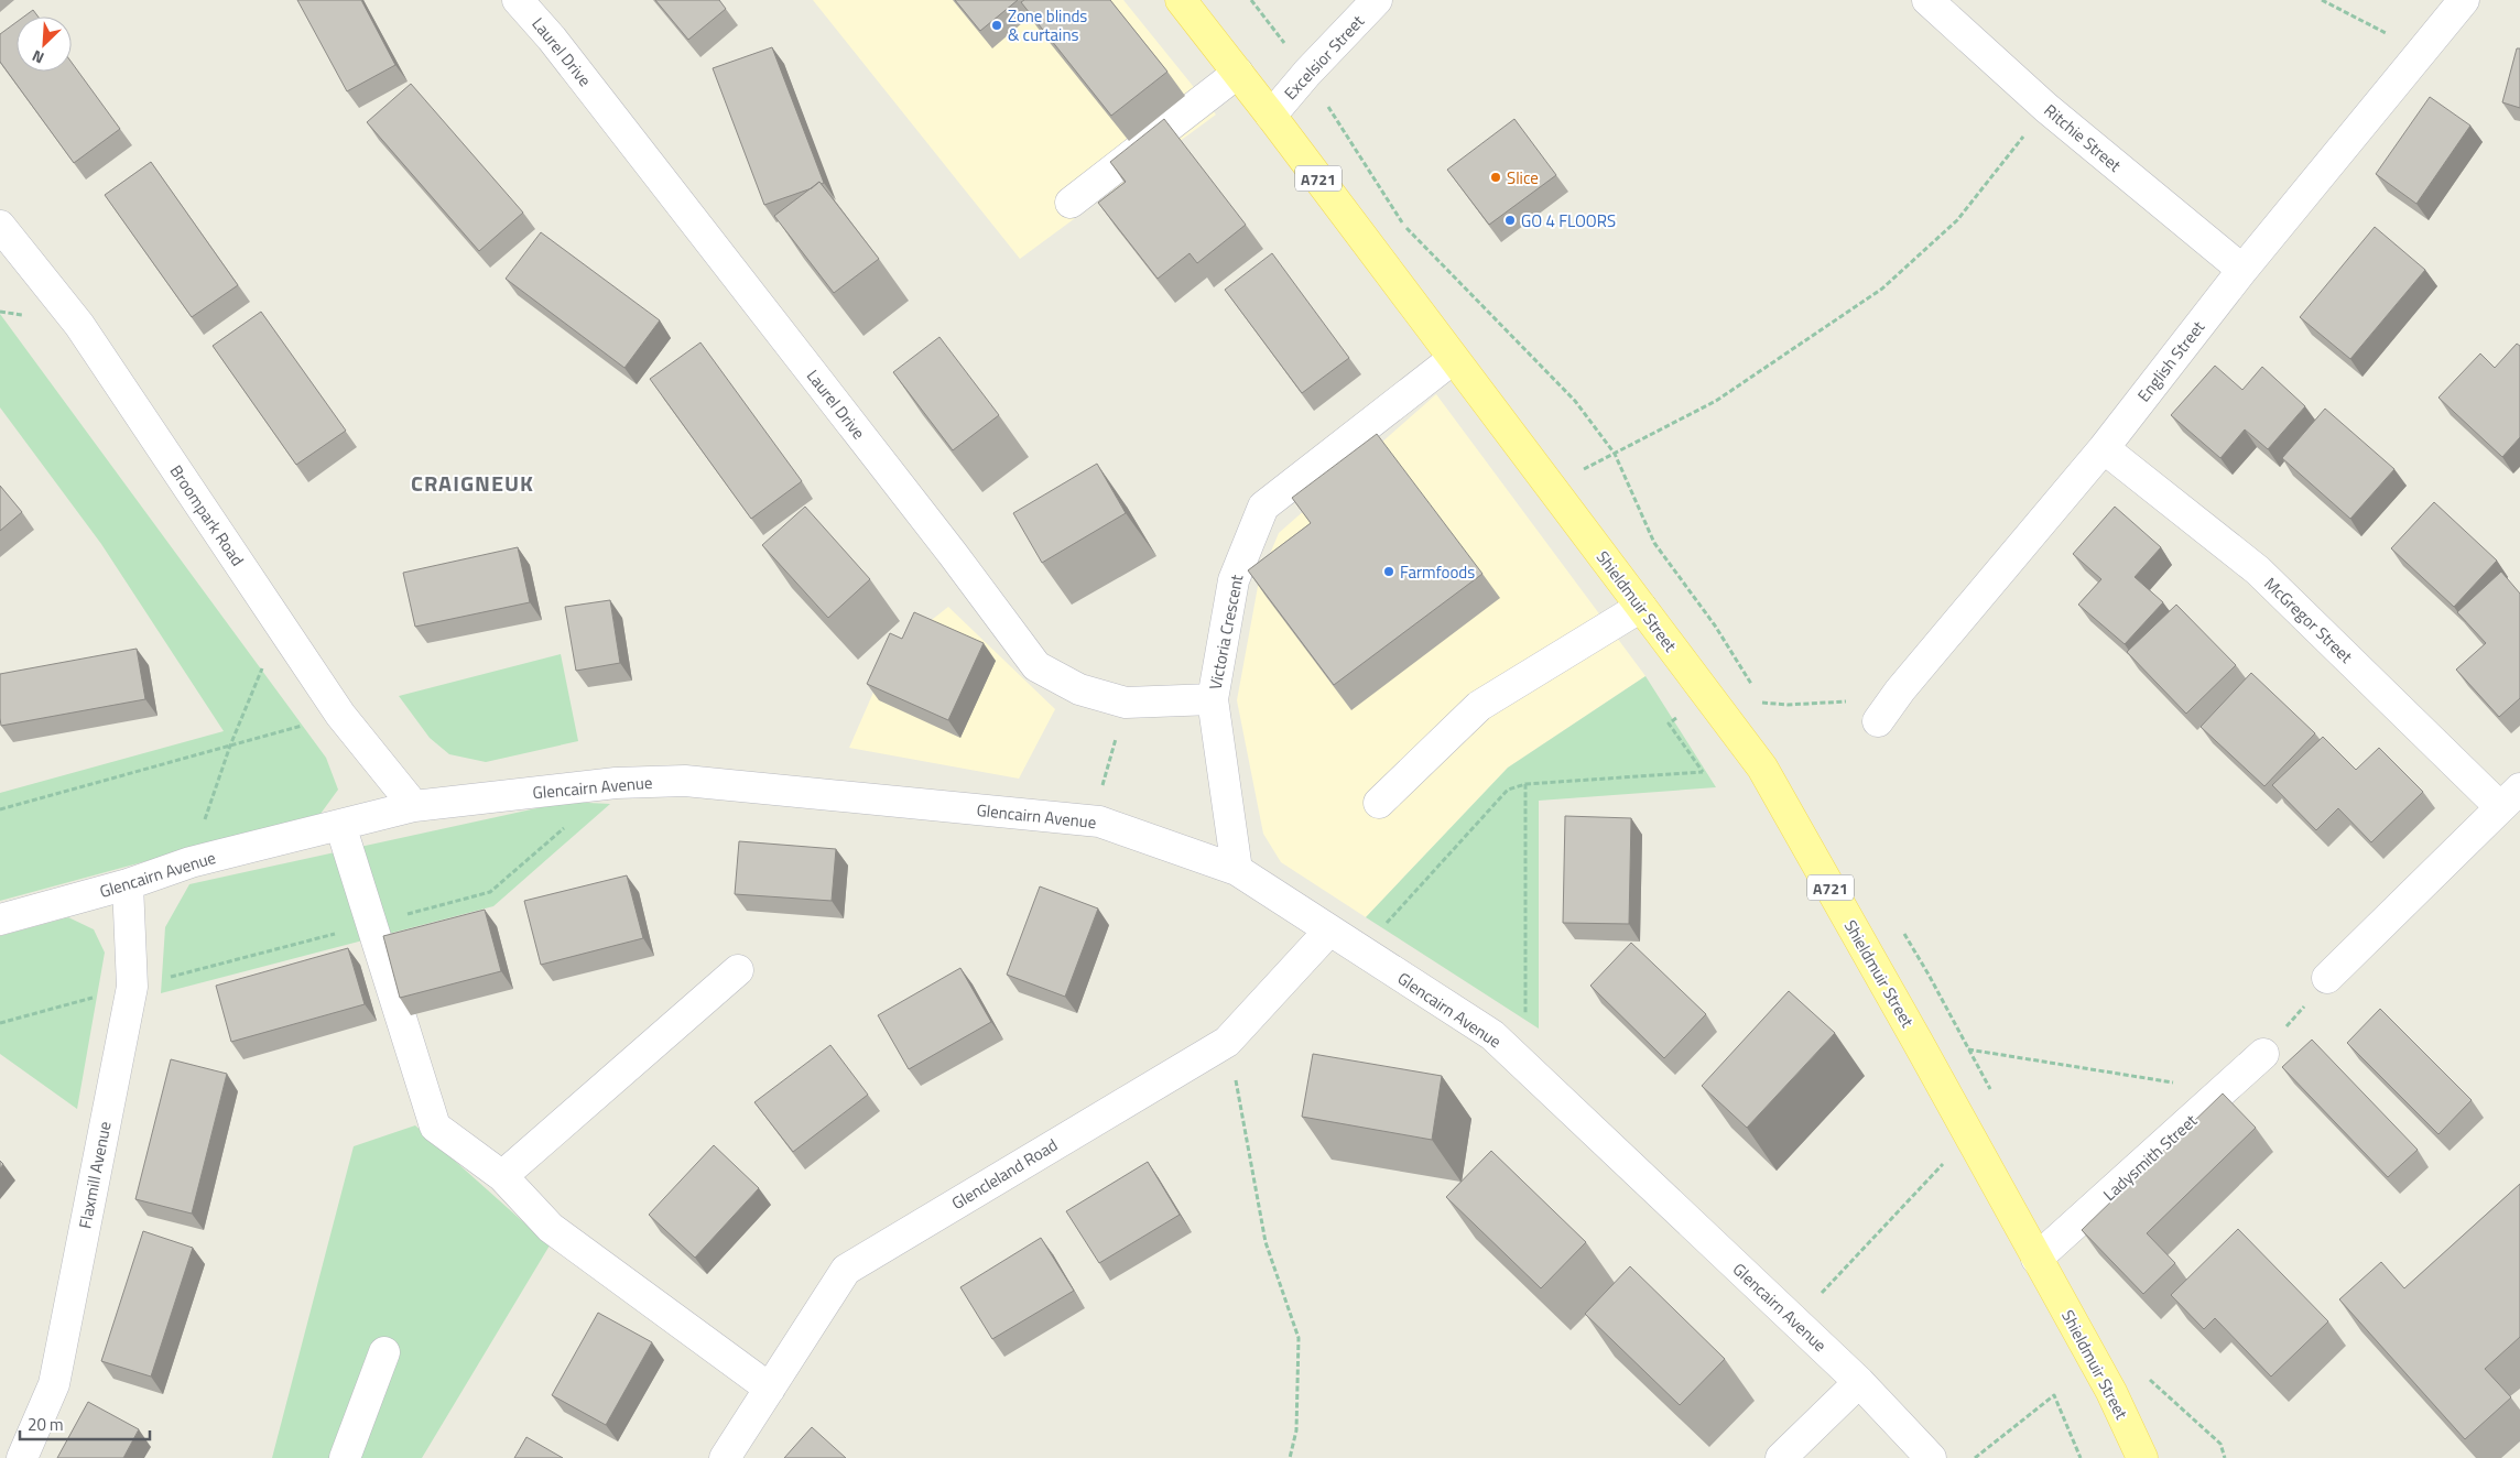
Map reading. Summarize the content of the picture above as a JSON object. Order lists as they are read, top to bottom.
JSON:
{
  "streets": {
    "main road": ["A721", "Shieldmuir Street"],
    "street": [
      "Laurel Drive",
      "Excelsior Street",
      "Ritchie Street",
      "English Street",
      "Broompark Road",
      "McGregor Street",
      "Victoria Crescent",
      "Glencairn Avenue",
      "Ladysmith Street",
      "Glencleland Road",
      "Flaxmill Avenue"
    ]
  },
  "crossings": [
    ["Laurel Drive", "Victoria Crescent"],
    ["Excelsior Street", "A721"],
    ["Ritchie Street", "English Street"],
    ["A721", "Shieldmuir Street"],
    ["A721", "Victoria Crescent"],
    ["English Street", "McGregor Street"],
    ["Broompark Road", "Glencairn Avenue"],
    ["Shieldmuir Street", "Victoria Crescent"],
    ["Shieldmuir Street", "Ladysmith Street"],
    ["Victoria Crescent", "Glencairn Avenue"],
    ["Glencairn Avenue", "Glencleland Road"],
    ["Glencairn Avenue", "Flaxmill Avenue"]
  ],
  "districts": ["CRAIGNEUK"],
  "places": [
    "Zone blinds & curtains",
    "Slice",
    "GO 4 FLOORS",
    "Farmfoods"
  ],
  "scale_bar": "20 m",
  "north": "bottom left"
}
